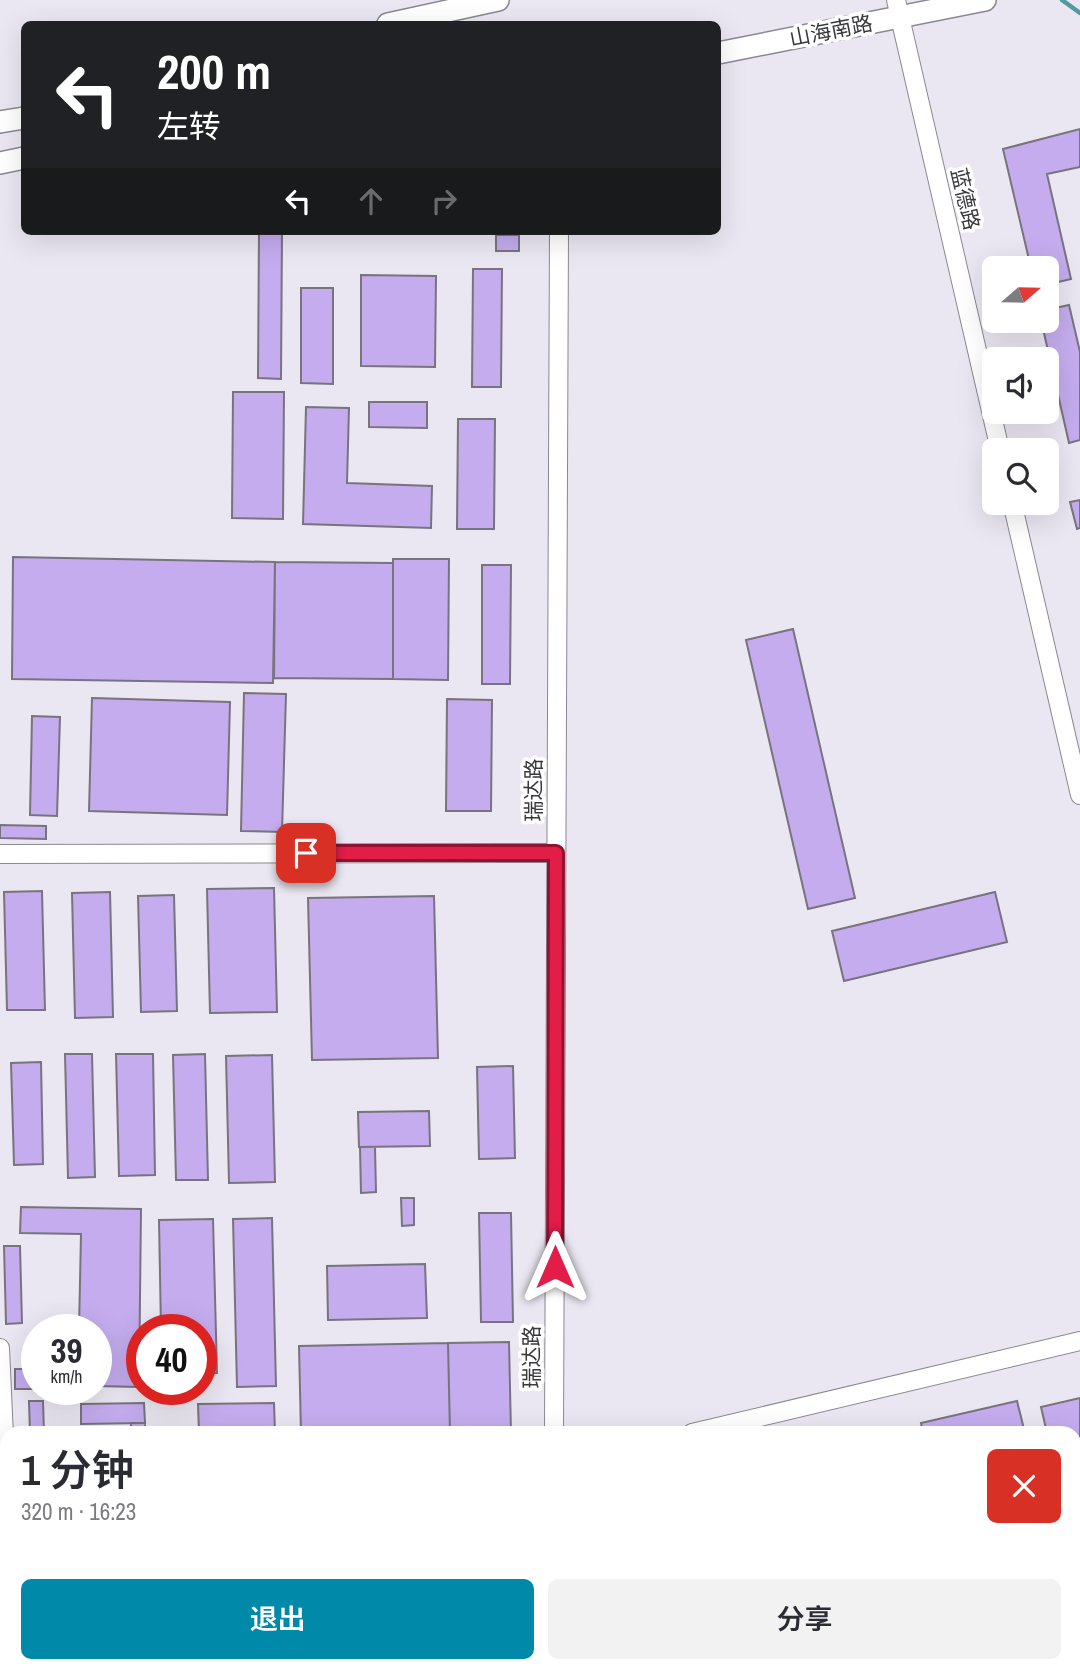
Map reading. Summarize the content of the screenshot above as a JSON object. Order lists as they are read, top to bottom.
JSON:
{
  "streets": {
    "main road": ["山海南路"],
    "street": ["蓝德路", "瑞达路"]
  },
  "crossings": [
    ["山海南路", "蓝德路"]
  ],
  "north": "right",
  "page": {
    "turn": ["200 m", "左转"],
    "speed": "39 km/h",
    "limit": "40",
    "heading": ["1 分钟", "320 m · 16:23"],
    "buttons": ["退出", "分享"]
  }
}
